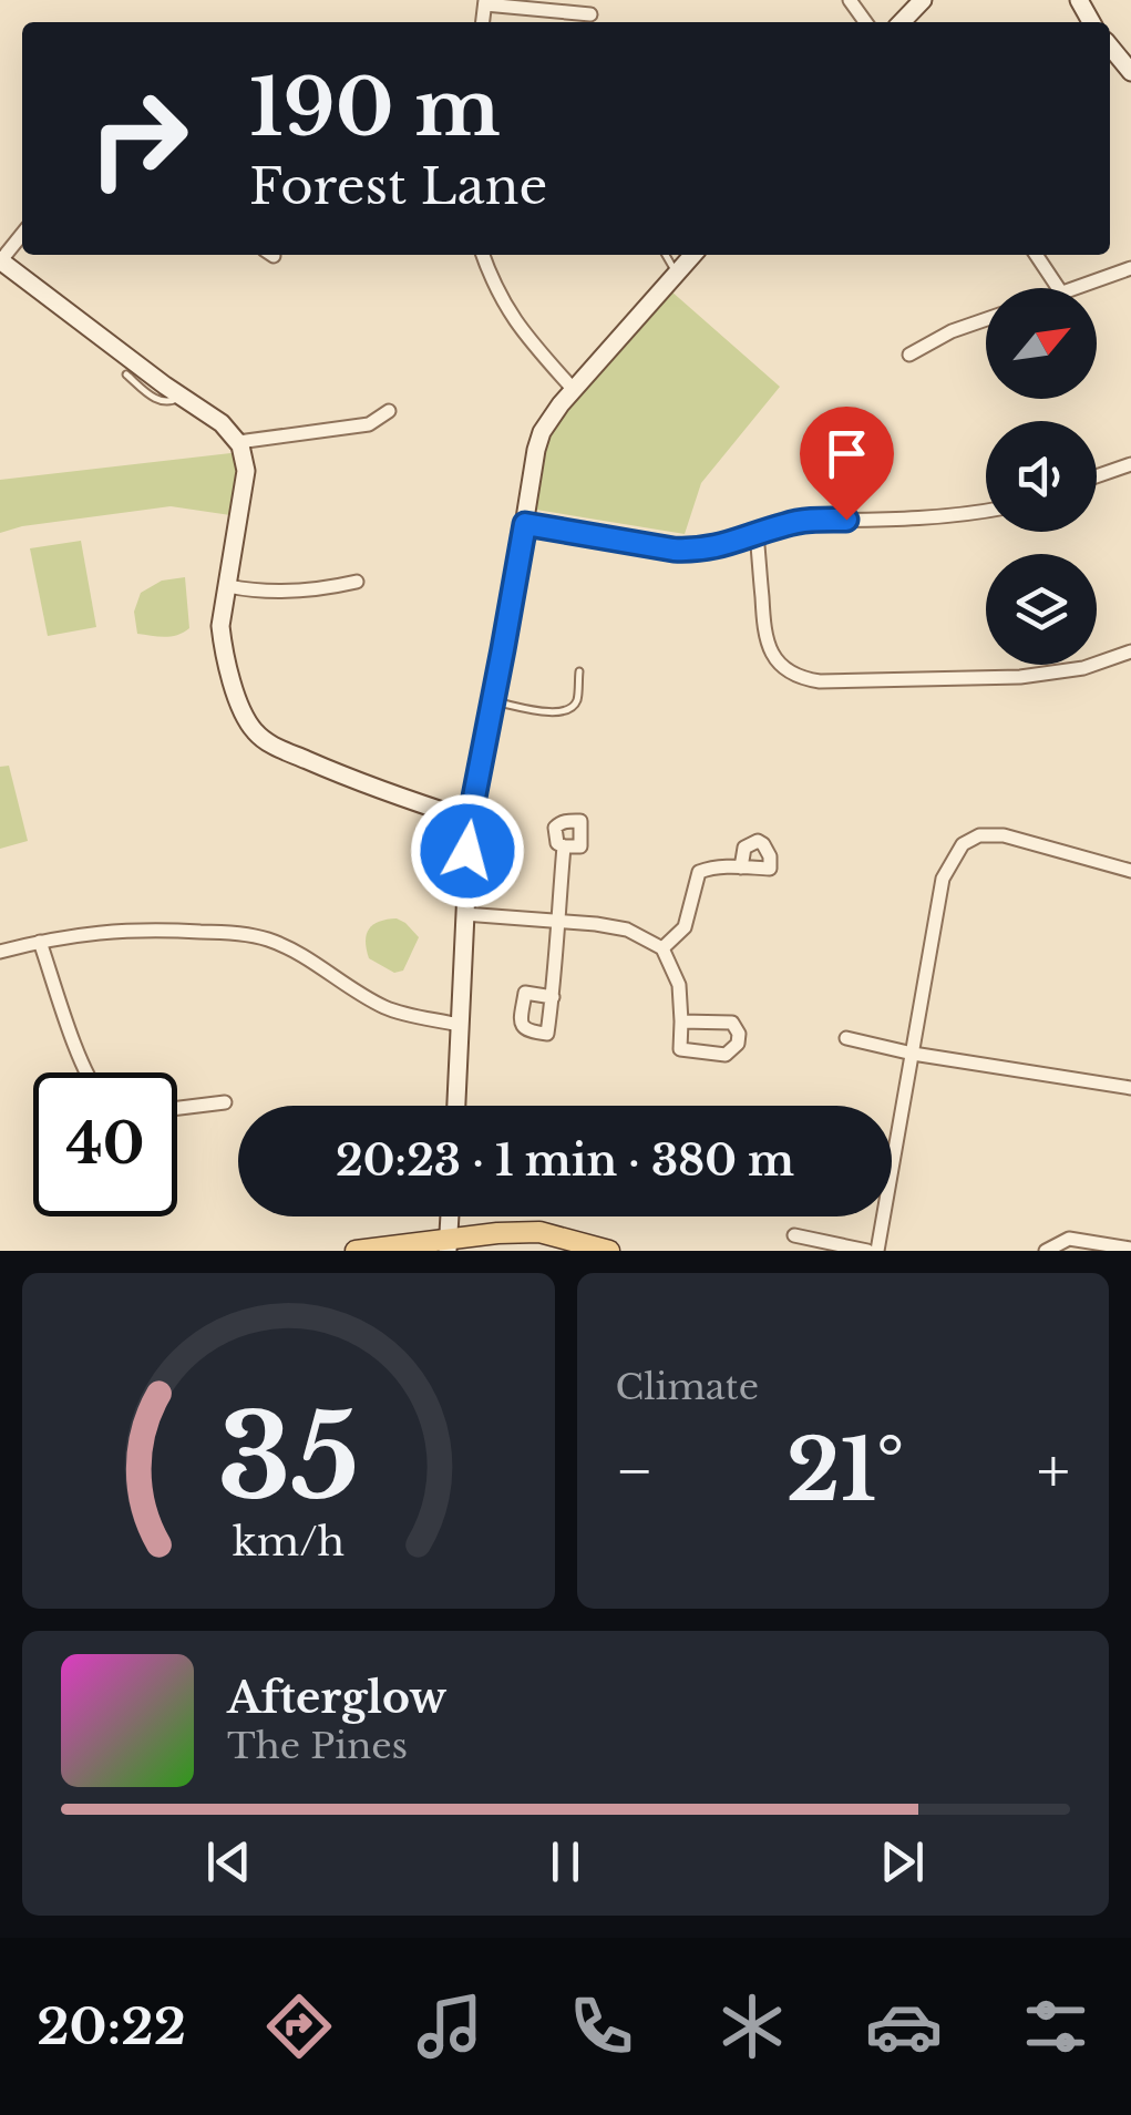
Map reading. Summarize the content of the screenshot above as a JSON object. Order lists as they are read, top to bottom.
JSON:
{
  "north": "top right",
  "page": {
    "turn": ["190 m", "Forest Lane"],
    "limit": "40",
    "trip": "20:23 · 1 min · 380 m",
    "tile": "Climate",
    "heat": ["−", "21°", "+"],
    "song": ["Afterglow", "The Pines"],
    "tabs": "20:22",
    "gauge": ["35", "km/h"]
  }
}
